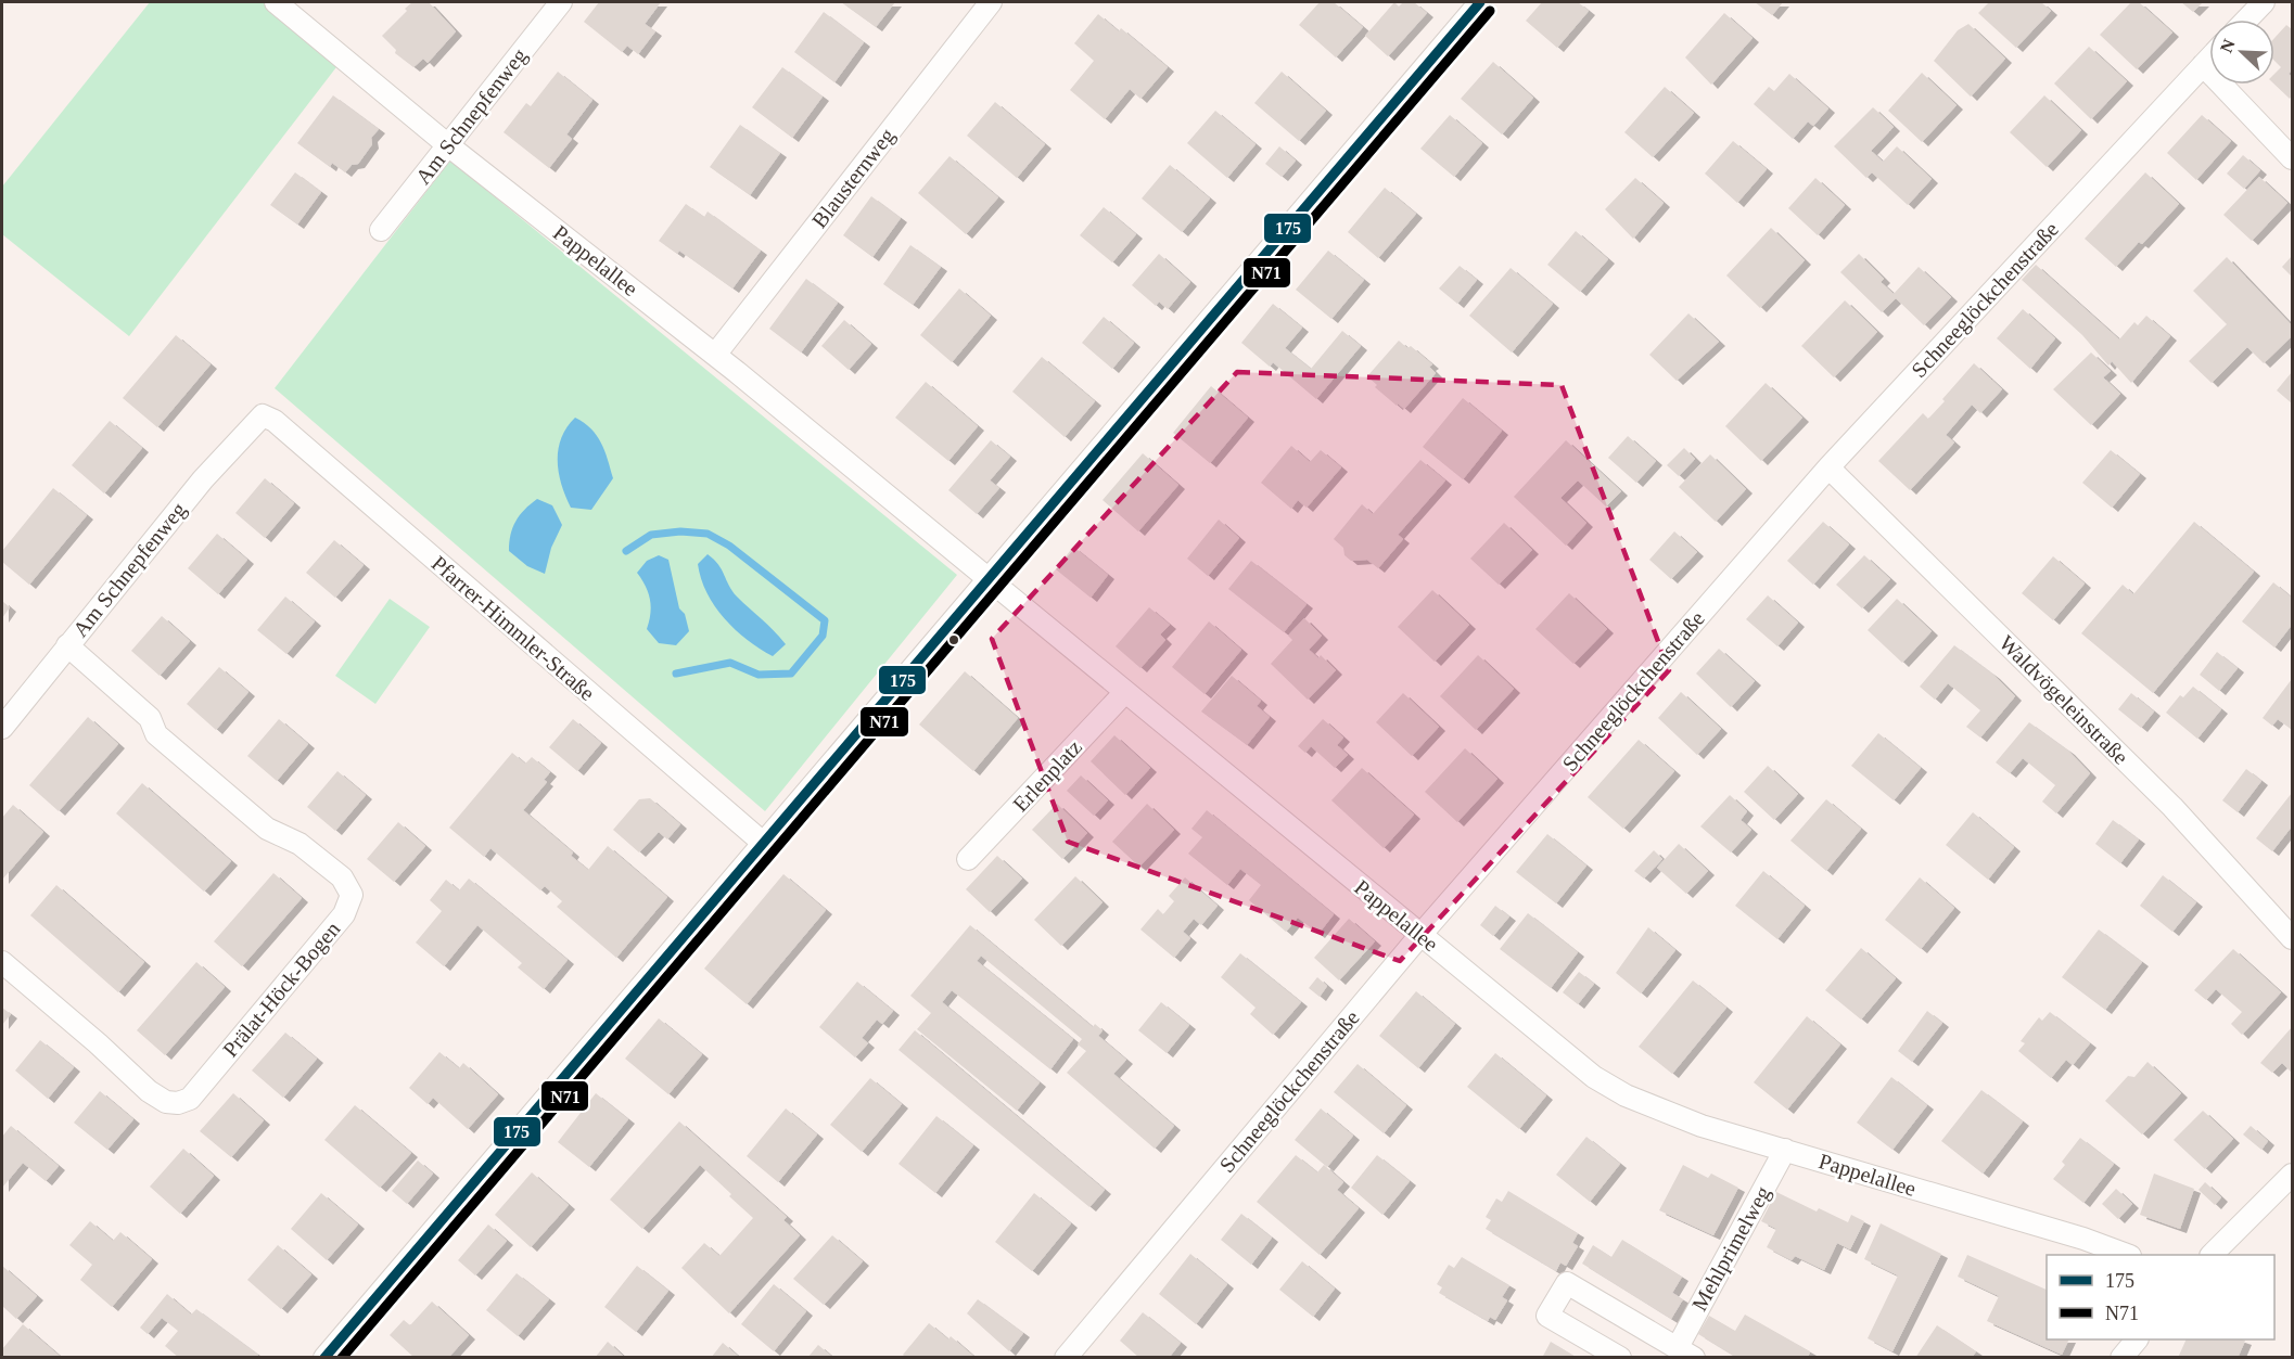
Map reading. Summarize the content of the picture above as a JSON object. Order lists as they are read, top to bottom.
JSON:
{
  "streets": {
    "street": [
      "Am Schnepfenweg",
      "Blausternweg",
      "Pappelallee",
      "Schneeglöckchenstraße",
      "Pfarrer-Himmler-Straße",
      "Waldvögeleinstraße",
      "Erlenplatz",
      "Prälat-Höck-Bogen",
      "Mehlprimelweg"
    ]
  },
  "crossings": [
    ["Am Schnepfenweg", "Pappelallee"],
    ["Am Schnepfenweg", "Pfarrer-Himmler-Straße"],
    ["Am Schnepfenweg", "Prälat-Höck-Bogen"],
    ["Blausternweg", "Pappelallee"],
    ["Pappelallee", "Schneeglöckchenstraße"],
    ["Pappelallee", "Erlenplatz"],
    ["Pappelallee", "Mehlprimelweg"],
    ["Schneeglöckchenstraße", "Waldvögeleinstraße"]
  ],
  "lines": ["transit line 175", "transit line N71"],
  "legend": ["175", "N71"],
  "north": "top left"
}
